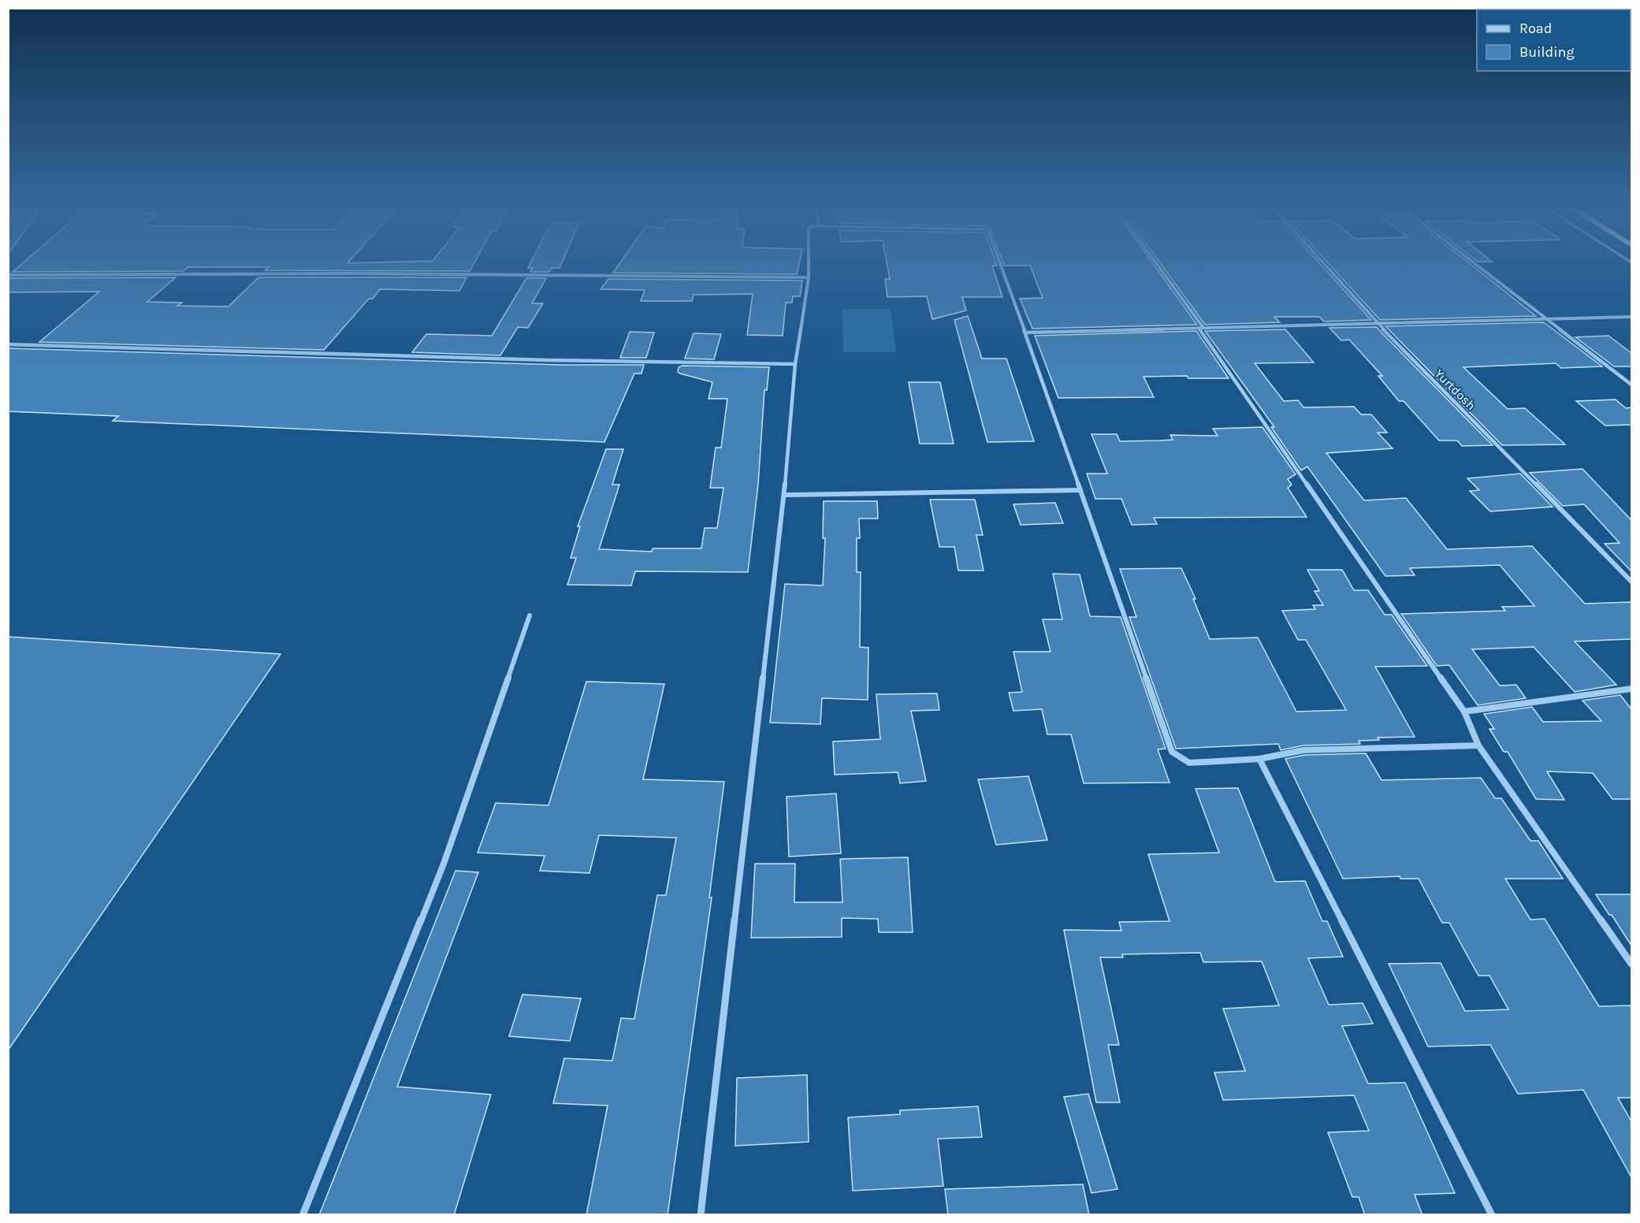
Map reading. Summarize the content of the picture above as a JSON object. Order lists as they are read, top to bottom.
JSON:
{
  "streets": {
    "street": ["Yurtdosh"]
  },
  "legend": ["Road", "Building"]
}
